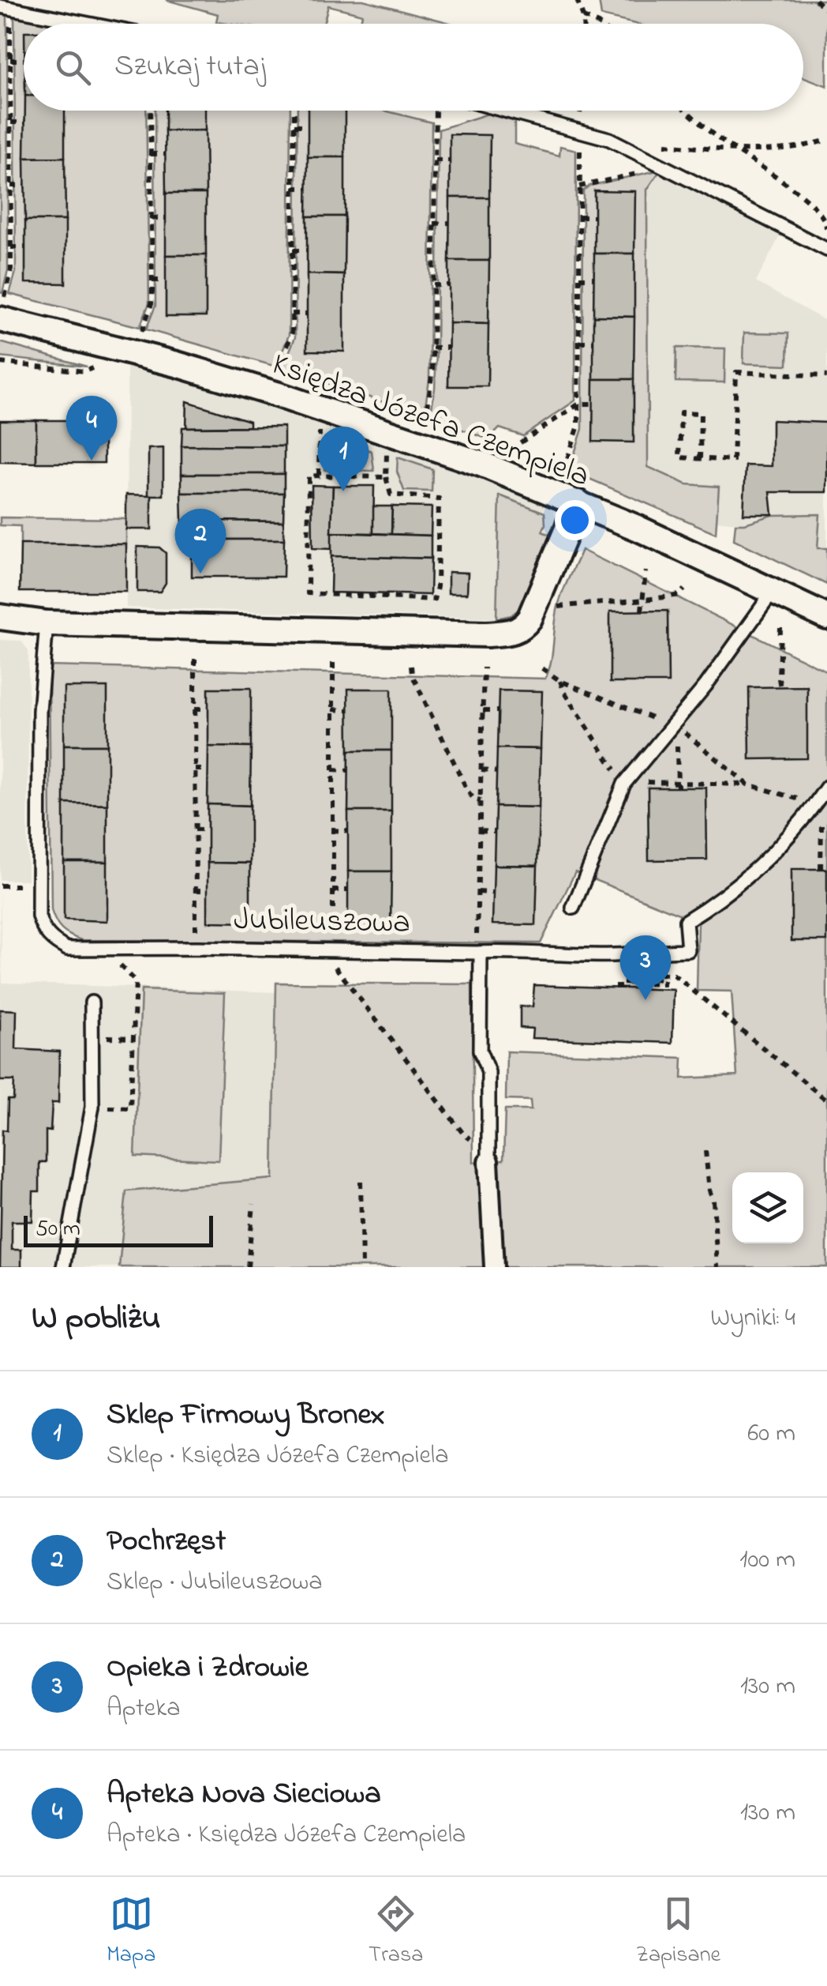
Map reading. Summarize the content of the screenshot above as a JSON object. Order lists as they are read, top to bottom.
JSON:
{
  "streets": {
    "street": ["Księdza Józefa Czempiela"],
    "lane": ["Jubileuszowa"]
  },
  "scale_bar": "50 m",
  "page": {
    "search": "Szukaj tutaj",
    "pins": [
      "4",
      "1",
      "2",
      "3"
    ],
    "scale": "50 m",
    "heading": ["W pobliżu", "Wyniki: 4"],
    "list": [
      {
        "mark": "1",
        "name": "Sklep Firmowy Bronex",
        "note": "Sklep · Księdza Józefa Czempiela",
        "value": "60 m"
      },
      {
        "mark": "2",
        "name": "Pochrzęst",
        "note": "Sklep · Jubileuszowa",
        "value": "100 m"
      },
      {
        "mark": "3",
        "name": "Opieka i Zdrowie",
        "note": "Apteka",
        "value": "130 m"
      },
      {
        "mark": "4",
        "name": "Apteka Nova Sieciowa",
        "note": "Apteka · Księdza Józefa Czempiela",
        "value": "130 m"
      }
    ],
    "nav": ["Mapa", "Trasa", "Zapisane"]
  }
}
